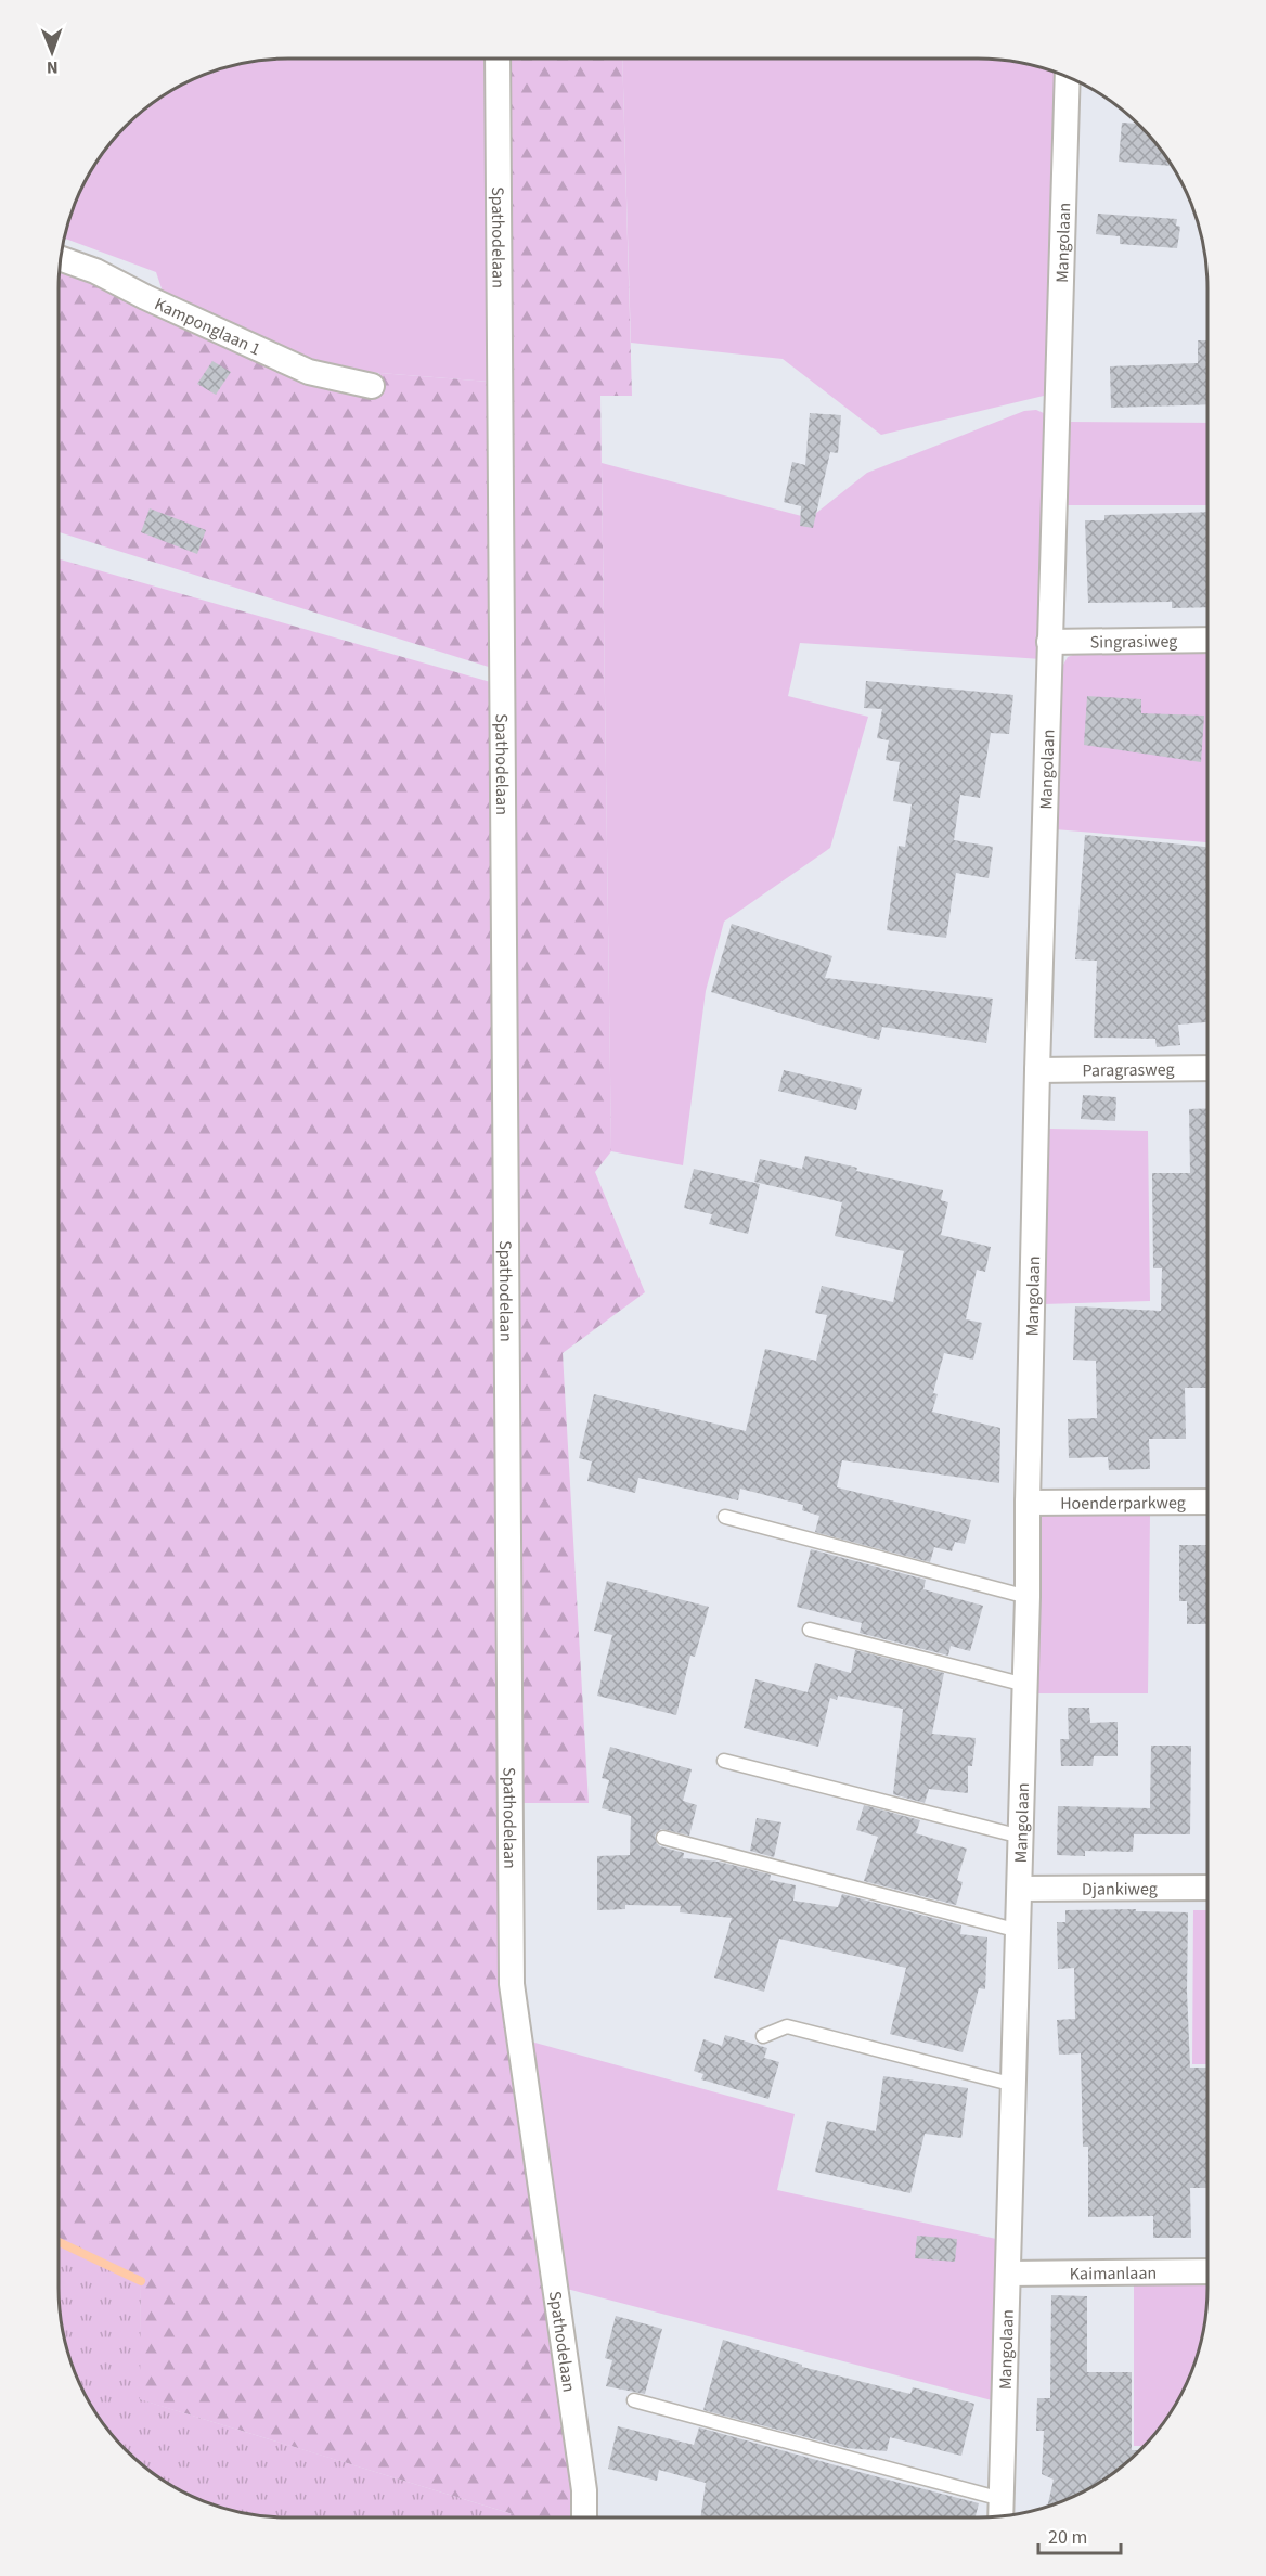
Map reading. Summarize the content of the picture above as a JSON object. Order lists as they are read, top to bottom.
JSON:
{
  "streets": {
    "street": [
      "Spathodelaan",
      "Mangolaan",
      "Kamponglaan 1",
      "Singrasiweg",
      "Paragrasweg",
      "Hoenderparkweg",
      "Djankiweg",
      "Kaimanlaan"
    ]
  },
  "crossings": [
    ["Mangolaan", "Singrasiweg"],
    ["Mangolaan", "Paragrasweg"],
    ["Mangolaan", "Hoenderparkweg"],
    ["Mangolaan", "Djankiweg"],
    ["Mangolaan", "Kaimanlaan"]
  ],
  "scale_bar": "20 m",
  "north": "bottom"
}
